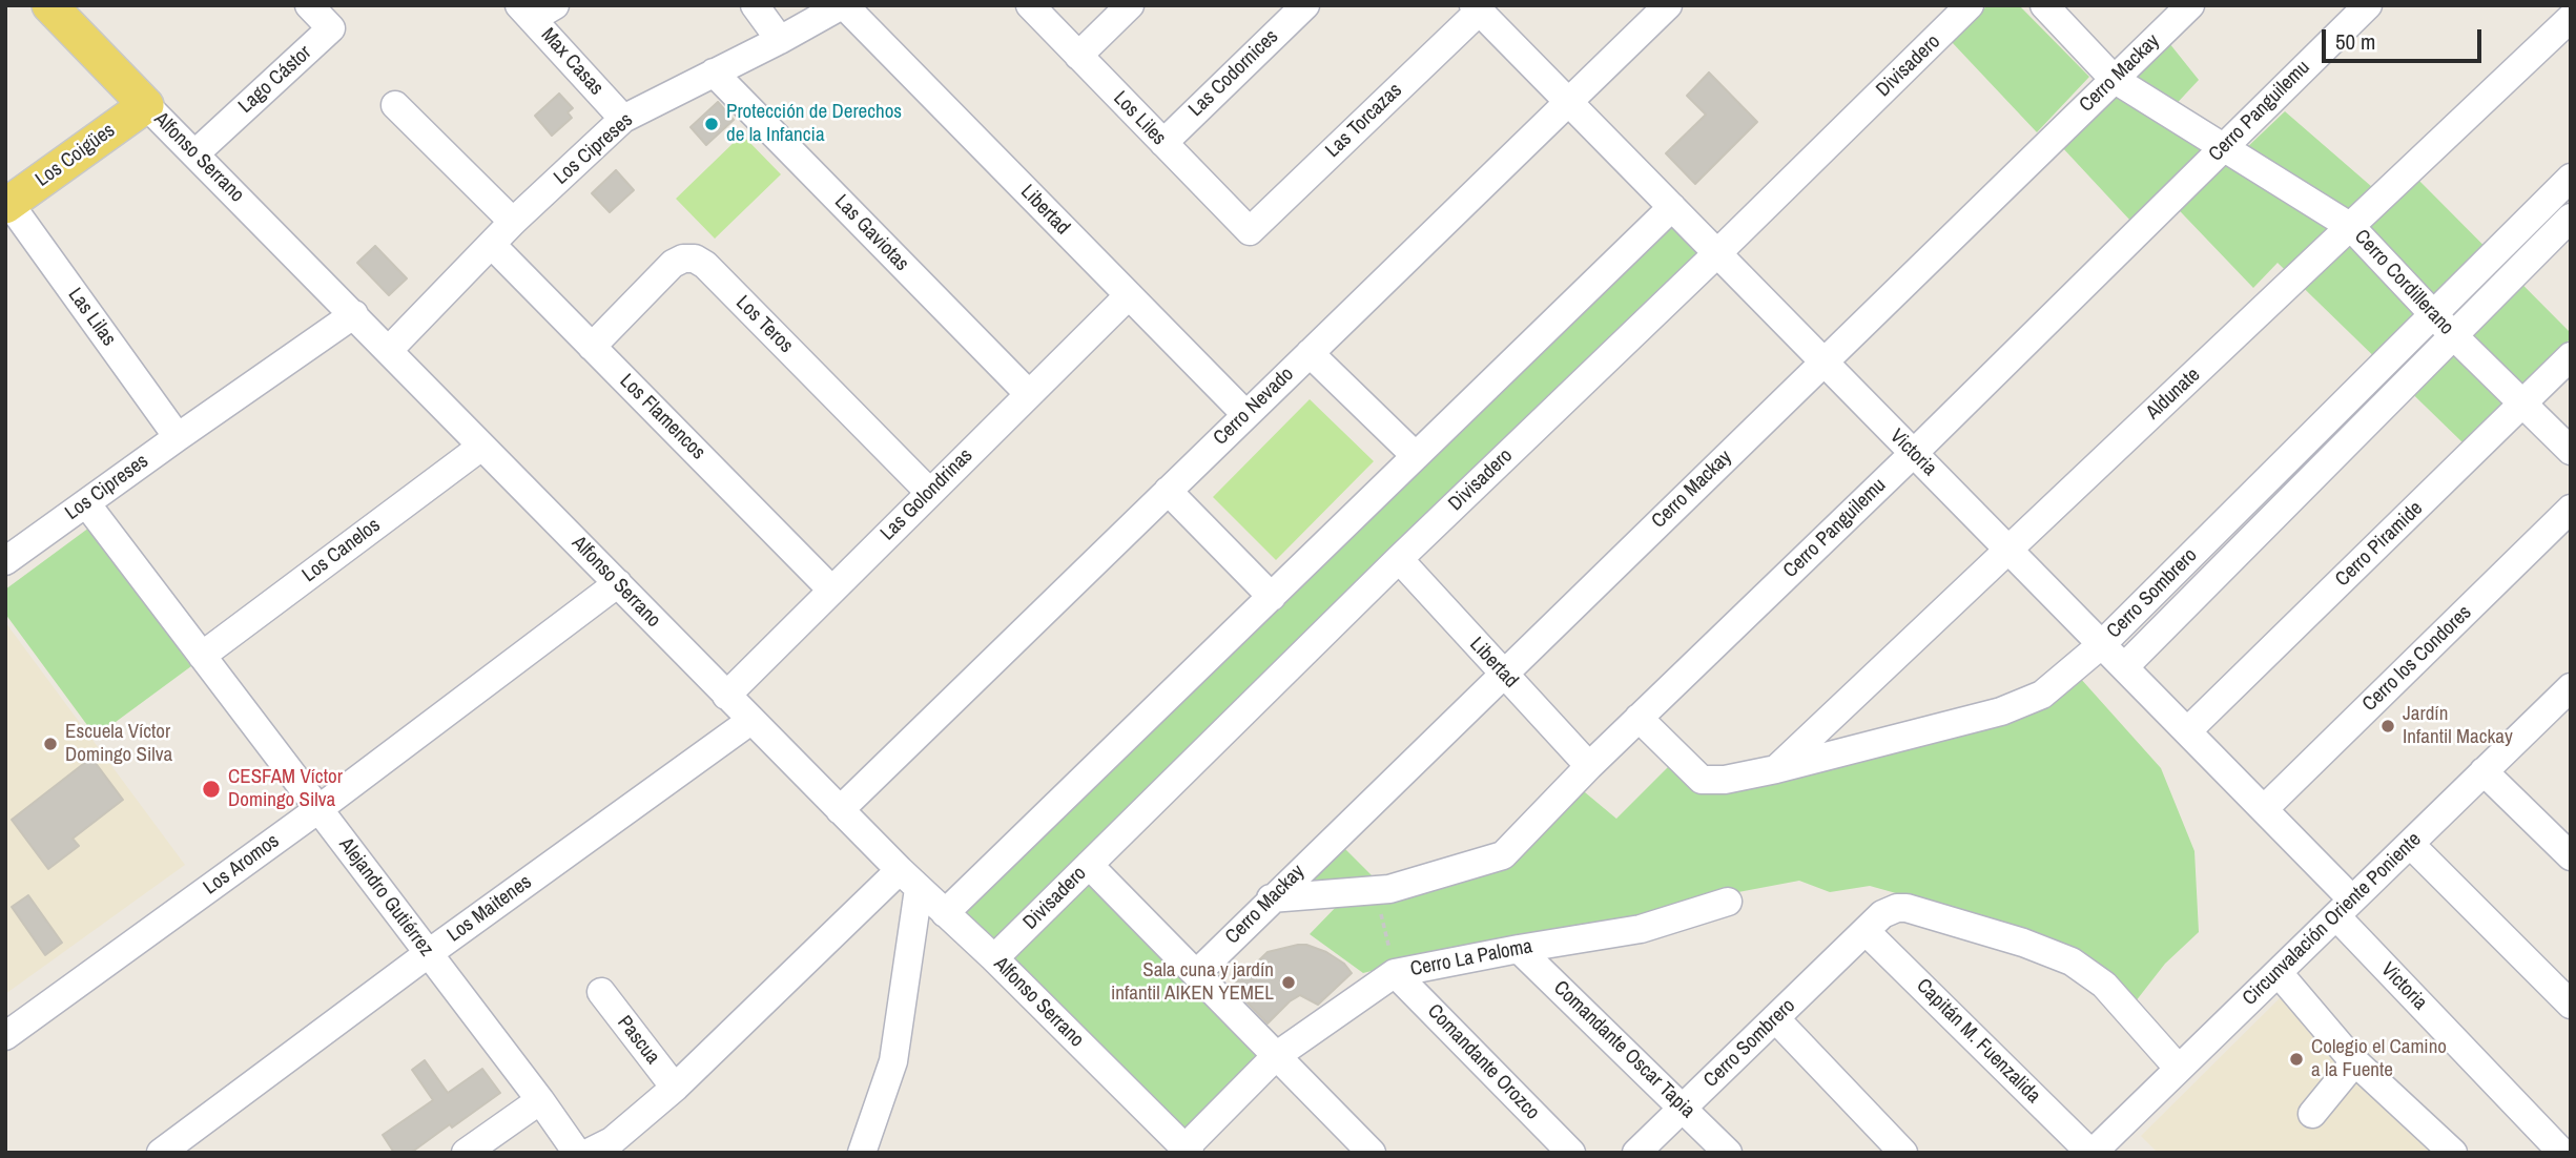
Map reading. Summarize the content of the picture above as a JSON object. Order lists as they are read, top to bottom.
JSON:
{
  "streets": {
    "main road": ["Los Coigües", "Alfonso Serrano"],
    "street": [
      "Max Casas",
      "Divisadero",
      "Las Codornices",
      "Cerro Mackay",
      "Lago Cástor",
      "Cerro Panguilemu",
      "Los Liles",
      "Las Torcazas",
      "Los Cipreses",
      "Libertad",
      "Las Gaviotas",
      "Cerro Cordillerano",
      "Las Lilas",
      "Los Teros",
      "Aldunate",
      "Cerro Nevado",
      "Los Flamencos",
      "Victoria",
      "Las Golondrinas",
      "Cerro Piramide",
      "Los Canelos",
      "Cerro Sombrero",
      "Cerro los Condores",
      "Los Aromos",
      "Alejandro Gutiérrez",
      "Los Maitenes",
      "Circunvalación Oriente Poniente",
      "Cerro La Paloma",
      "Pascua",
      "Capitán M. Fuenzalida",
      "Comandante Oscar Tapia",
      "Comandante Orozco"
    ]
  },
  "crossings": [
    ["Max Casas", "Los Cipreses"],
    ["Divisadero", "Alfonso Serrano"],
    ["Divisadero", "Libertad"],
    ["Divisadero", "Victoria"],
    ["Las Codornices", "Los Liles"],
    ["Cerro Mackay", "Cerro Panguilemu"],
    ["Cerro Mackay", "Libertad"],
    ["Cerro Mackay", "Cerro Cordillerano"],
    ["Cerro Mackay", "Victoria"],
    ["Lago Cástor", "Alfonso Serrano"],
    ["Cerro Panguilemu", "Libertad"],
    ["Cerro Panguilemu", "Cerro Cordillerano"],
    ["Cerro Panguilemu", "Victoria"],
    ["Cerro Panguilemu", "Cerro Sombrero"],
    ["Los Liles", "Las Torcazas"],
    ["Las Torcazas", "Victoria"],
    ["Los Cipreses", "Alfonso Serrano"],
    ["Los Cipreses", "Libertad"],
    ["Los Cipreses", "Las Gaviotas"],
    ["Los Cipreses", "Las Lilas"],
    ["Los Cipreses", "Los Flamencos"],
    ["Los Cipreses", "Alejandro Gutiérrez"],
    ["Los Coigües", "Alfonso Serrano"],
    ["Los Coigües", "Las Lilas"],
    ["Alfonso Serrano", "Cerro Nevado"],
    ["Alfonso Serrano", "Las Golondrinas"],
    ["Alfonso Serrano", "Los Canelos"],
    ["Alfonso Serrano", "Los Aromos"],
    ["Alfonso Serrano", "Los Maitenes"],
    ["Alfonso Serrano", "Cerro La Paloma"],
    ["Libertad", "Cerro Nevado"],
    ["Libertad", "Las Golondrinas"],
    ["Las Gaviotas", "Las Golondrinas"],
    ["Cerro Cordillerano", "Aldunate"],
    ["Cerro Cordillerano", "Cerro Piramide"],
    ["Cerro Cordillerano", "Cerro Sombrero"],
    ["Los Teros", "Los Flamencos"],
    ["Los Teros", "Las Golondrinas"],
    ["Aldunate", "Victoria"],
    ["Aldunate", "Cerro Sombrero"],
    ["Cerro Nevado", "Victoria"],
    ["Los Flamencos", "Las Golondrinas"],
    ["Victoria", "Cerro Piramide"],
    ["Victoria", "Cerro Sombrero"],
    ["Victoria", "Cerro los Condores"],
    ["Victoria", "Circunvalación Oriente Poniente"],
    ["Los Canelos", "Alejandro Gutiérrez"],
    ["Cerro Sombrero", "Circunvalación Oriente Poniente"],
    ["Cerro Sombrero", "Capitán M. Fuenzalida"],
    ["Cerro Sombrero", "Comandante Oscar Tapia"],
    ["Los Aromos", "Alejandro Gutiérrez"],
    ["Alejandro Gutiérrez", "Los Maitenes"],
    ["Circunvalación Oriente Poniente", "Capitán M. Fuenzalida"],
    ["Cerro La Paloma", "Comandante Oscar Tapia"],
    ["Cerro La Paloma", "Comandante Orozco"]
  ],
  "places": [
    "Protección de Derechos de la Infancia",
    "Jardín Infantil Mackay",
    "Escuela Víctor Domingo Silva",
    "CESFAM Víctor Domingo Silva",
    "Sala cuna y jardín infantil AIKEN YEMEL",
    "Colegio el Camino a la Fuente"
  ],
  "scale_bar": "50 m"
}
